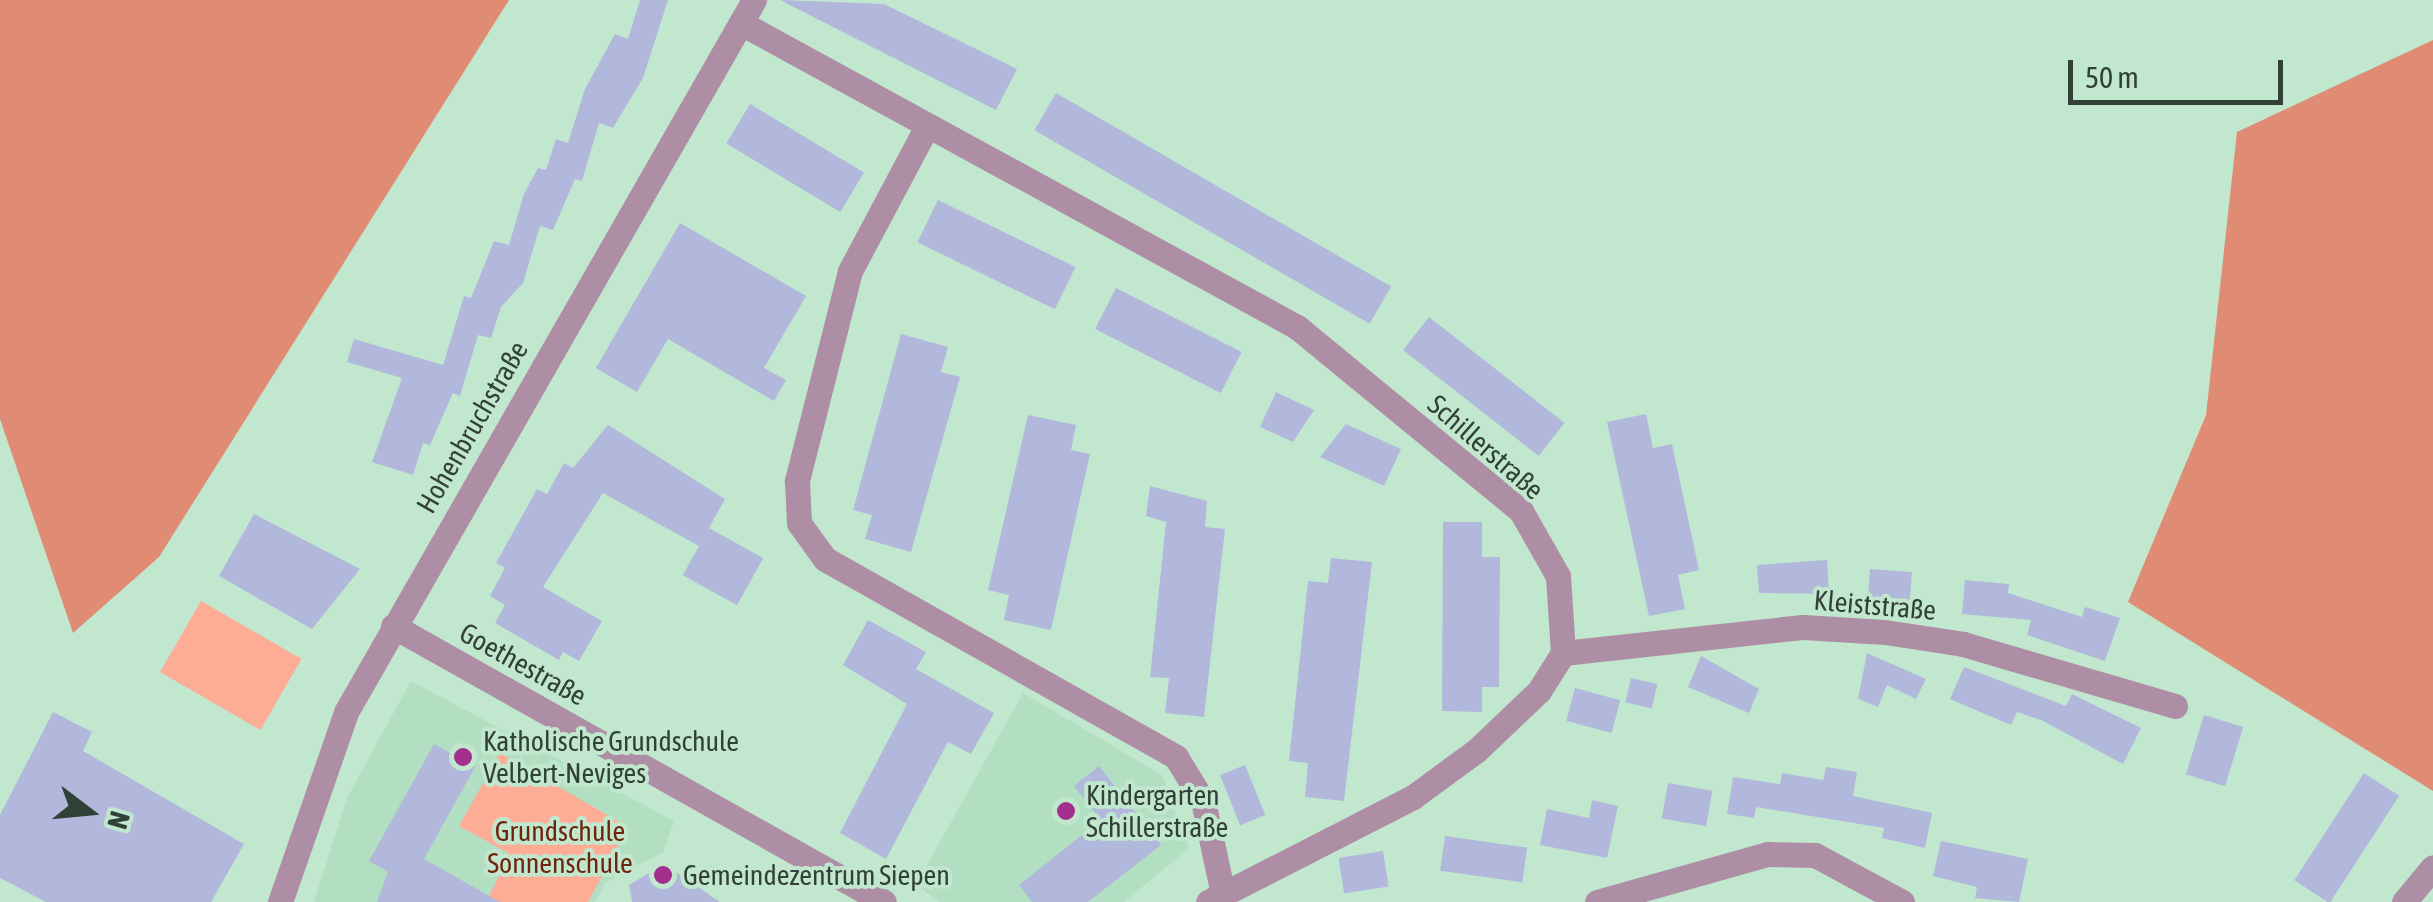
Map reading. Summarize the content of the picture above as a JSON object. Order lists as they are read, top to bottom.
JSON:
{
  "streets": {
    "street": [
      "Hohenbruchstraße",
      "Schillerstraße",
      "Kleiststraße",
      "Goethestraße"
    ]
  },
  "crossings": [
    ["Hohenbruchstraße", "Schillerstraße"],
    ["Hohenbruchstraße", "Goethestraße"],
    ["Schillerstraße", "Kleiststraße"]
  ],
  "parks": ["Grundschule Sonnenschule"],
  "places": ["Katholische Grundschule Velbert-Neviges", "Kindergarten Schillerstraße", "Gemeindezentrum Siepen"],
  "scale_bar": "50 m",
  "north": "right"
}
